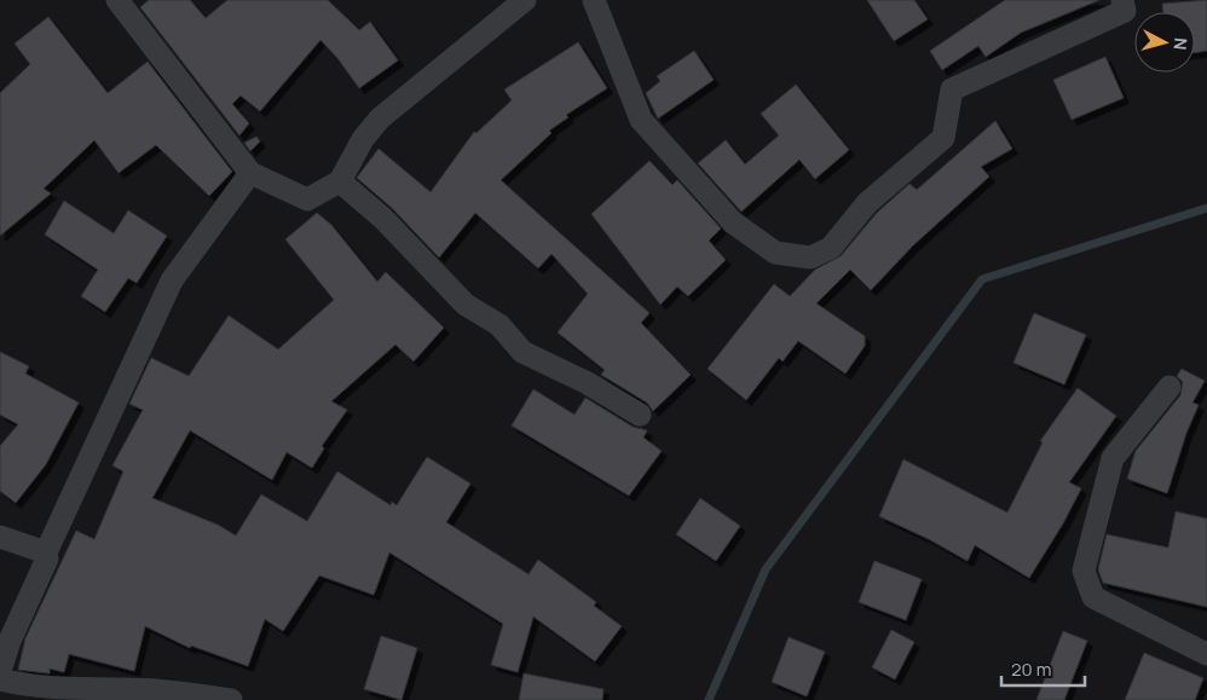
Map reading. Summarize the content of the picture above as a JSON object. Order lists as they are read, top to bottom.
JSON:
{
  "scale_bar": "20 m",
  "north": "right"
}
